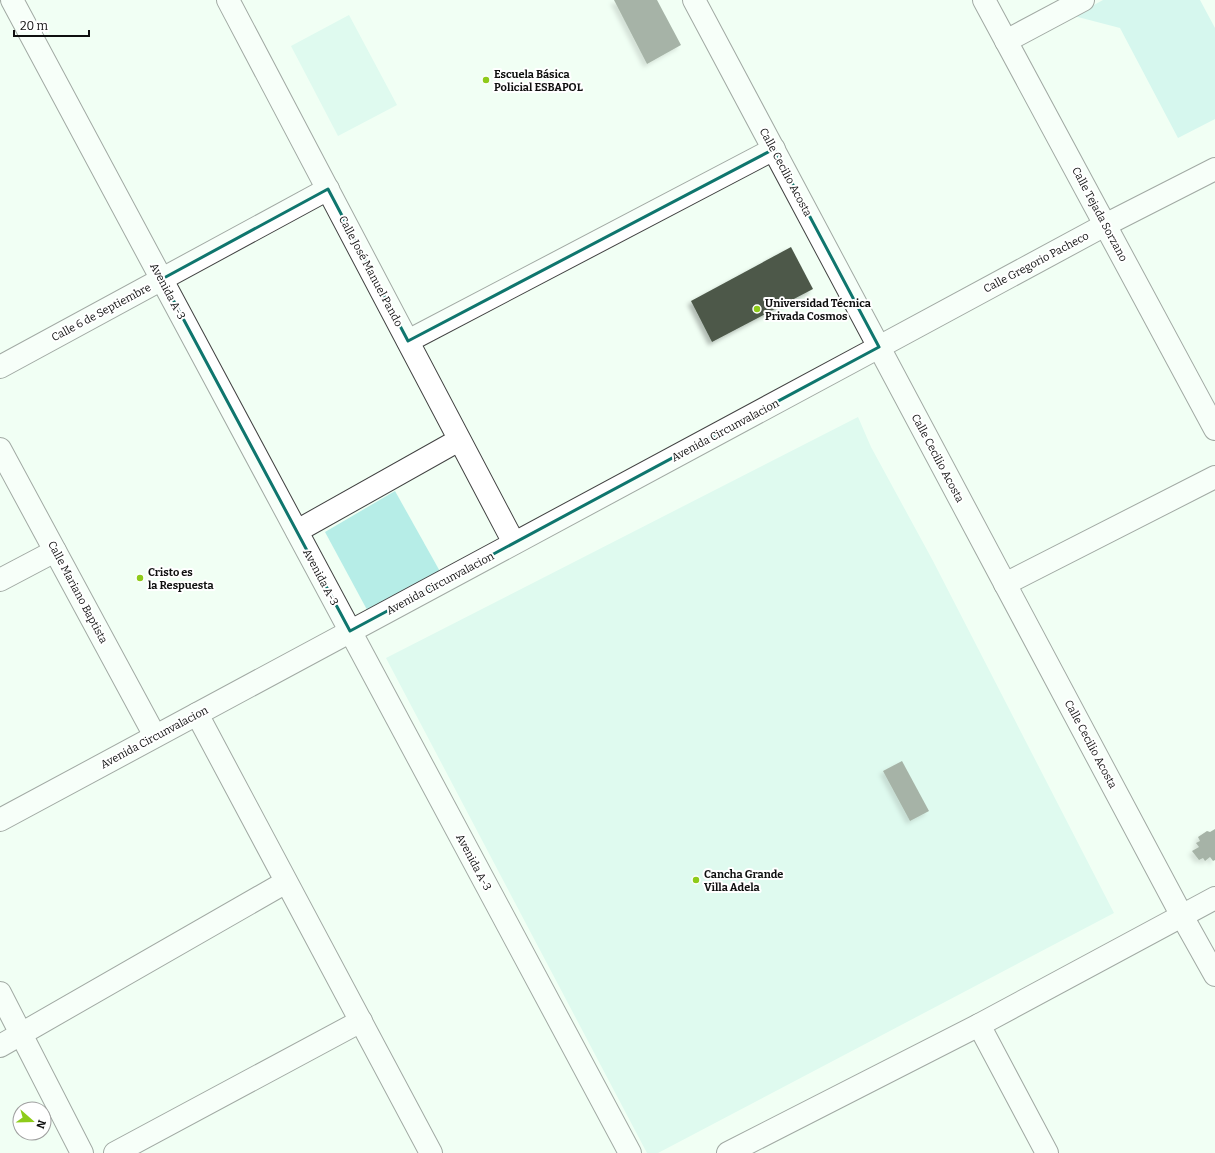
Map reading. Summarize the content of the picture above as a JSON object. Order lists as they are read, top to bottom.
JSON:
{
  "streets": {
    "street": [
      "Calle Cecilio Acosta",
      "Calle Tejada Sorzano",
      "Calle Gregorio Pacheco",
      "Calle José Manuel Pando",
      "Avenida A-3",
      "Calle 6 de Septiembre",
      "Avenida Circunvalacion",
      "Calle Mariano Baptista"
    ]
  },
  "crossings": [
    ["Calle Cecilio Acosta", "Calle Gregorio Pacheco"],
    ["Calle Cecilio Acosta", "Avenida Circunvalacion"],
    ["Calle Tejada Sorzano", "Calle Gregorio Pacheco"],
    ["Calle Gregorio Pacheco", "Avenida Circunvalacion"],
    ["Calle José Manuel Pando", "Calle 6 de Septiembre"],
    ["Calle José Manuel Pando", "Avenida Circunvalacion"],
    ["Avenida A-3", "Calle 6 de Septiembre"],
    ["Avenida A-3", "Avenida Circunvalacion"],
    ["Avenida Circunvalacion", "Calle Mariano Baptista"]
  ],
  "places": [
    "Escuela Básica Policial ESBAPOL",
    "Universidad Técnica Privada Cosmos",
    "Cristo es la Respuesta",
    "Cancha Grande Villa Adela"
  ],
  "scale_bar": "20 m",
  "north": "right"
}
